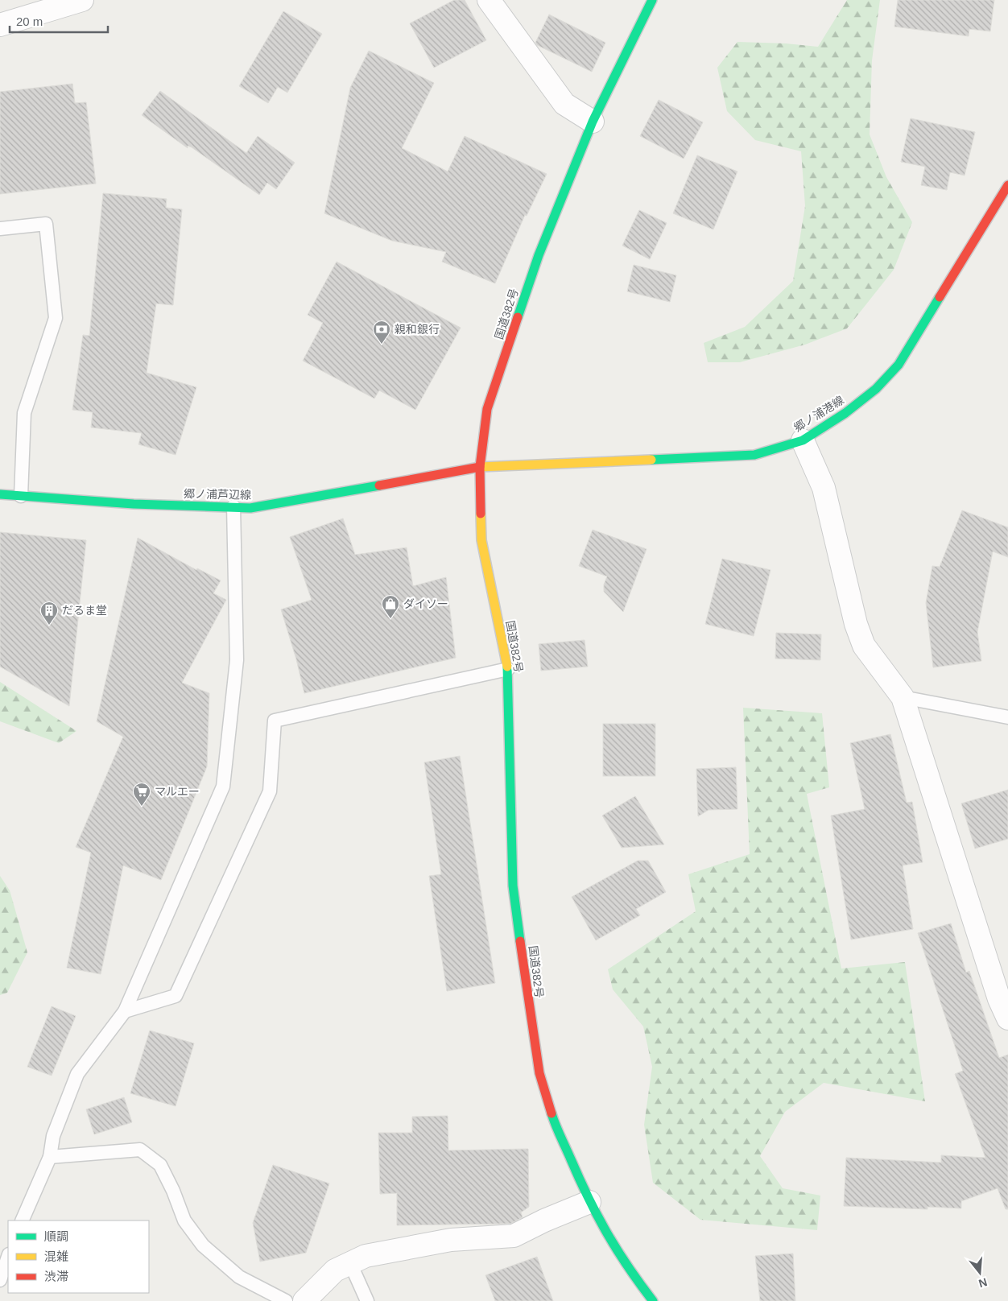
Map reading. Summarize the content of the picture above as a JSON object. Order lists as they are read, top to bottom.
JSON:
{
  "streets": {
    "main road": ["国道382号", "郷ノ浦港線", "郷ノ浦芦辺線"]
  },
  "crossings": [
    ["国道382号", "郷ノ浦港線"],
    ["国道382号", "郷ノ浦芦辺線"],
    ["郷ノ浦港線", "郷ノ浦芦辺線"]
  ],
  "places": {
    "bank": ["親和銀行"],
    "shop": ["ダイソー"],
    "building": ["だるま堂"],
    "supermarket": ["マルエー"]
  },
  "legend": ["順調", "混雑", "渋滞"],
  "scale_bar": "20 m",
  "north": "bottom"
}
